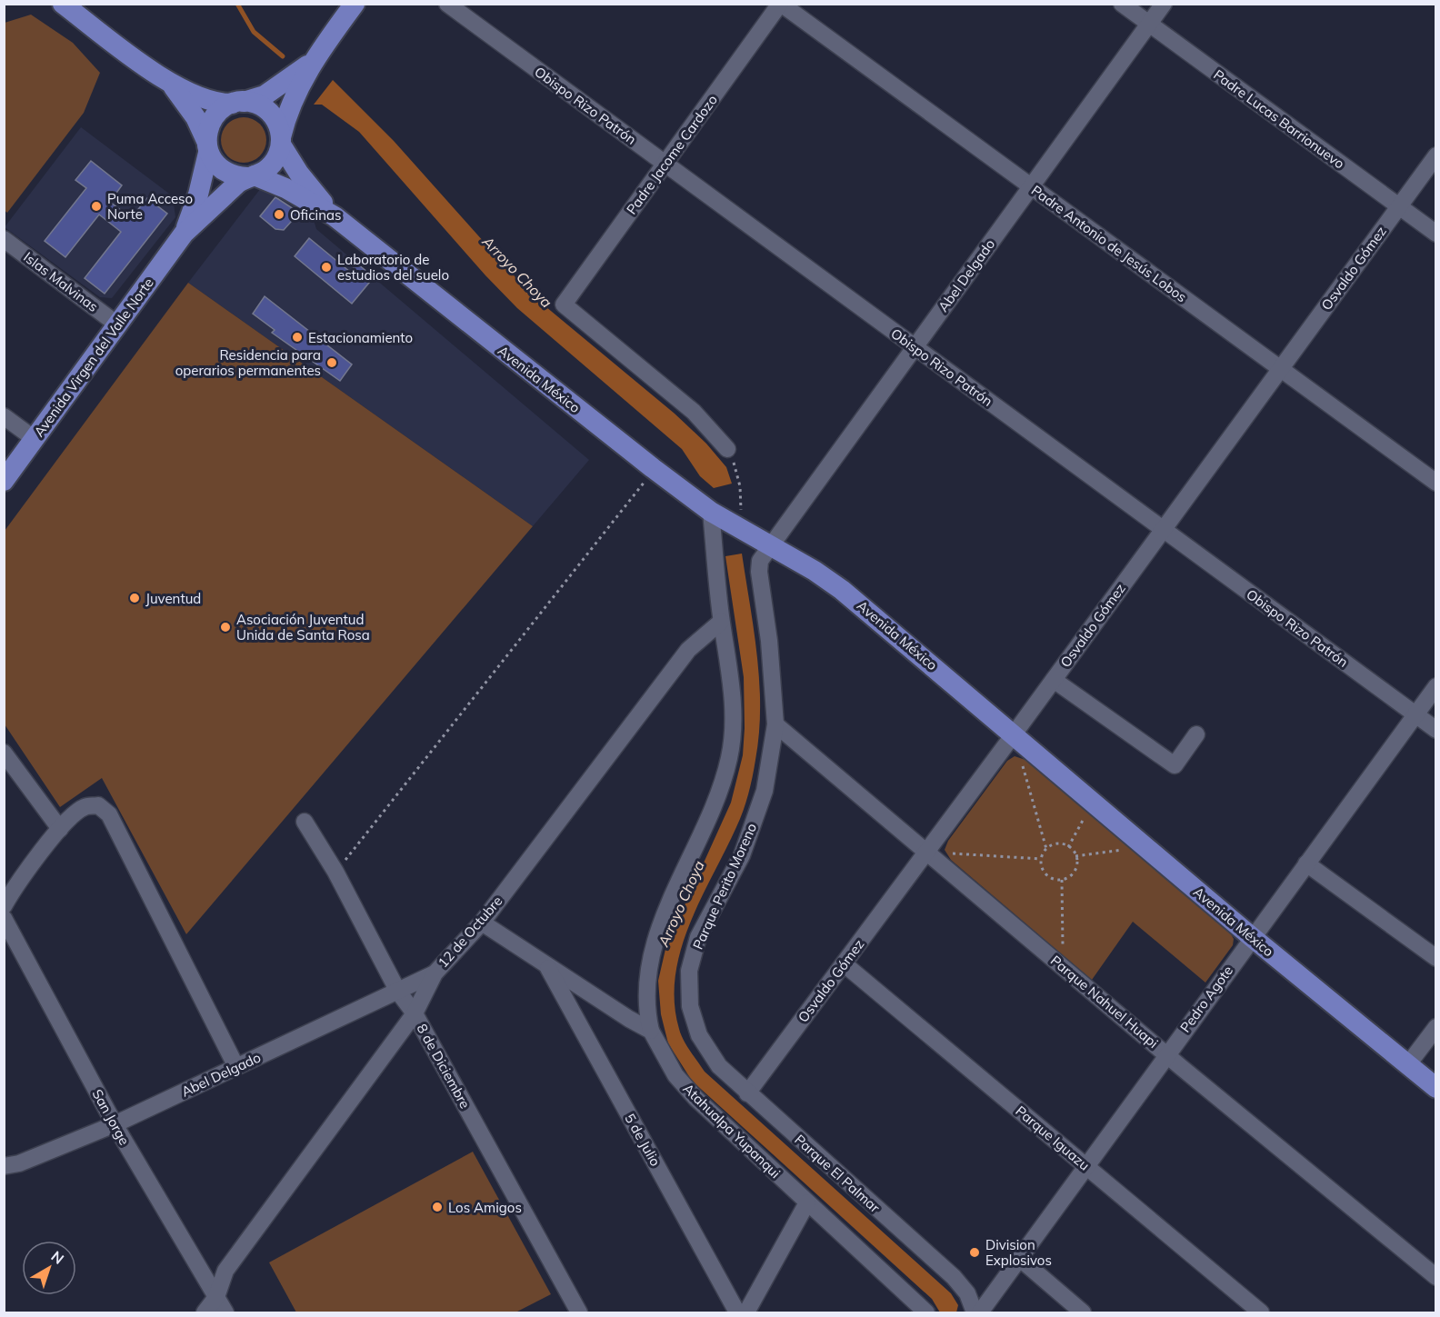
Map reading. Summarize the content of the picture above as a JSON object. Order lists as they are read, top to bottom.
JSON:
{
  "streets": {
    "main road": ["Avenida Virgen del Valle Norte", "Avenida México"],
    "street": [
      "Obispo Rizo Patrón",
      "Padre Lucas Barrionuevo",
      "Padre Jacome Cardozo",
      "Padre Antonio de Jesús Lobos",
      "Osvaldo Gómez",
      "Abel Delgado",
      "Islas Malvinas",
      "Parque Perito Moreno",
      "12 de Octubre",
      "Pedro Agote",
      "Parque Nahuel Huapi",
      "8 de Diciembre",
      "San Jorge",
      "Atahualpa Yupanqui",
      "Parque Iguazu",
      "5 de Julio",
      "Parque El Palmar"
    ]
  },
  "crossings": [
    ["Obispo Rizo Patrón", "Padre Jacome Cardozo"],
    ["Obispo Rizo Patrón", "Osvaldo Gómez"],
    ["Obispo Rizo Patrón", "Abel Delgado"],
    ["Obispo Rizo Patrón", "Pedro Agote"],
    ["Padre Lucas Barrionuevo", "Osvaldo Gómez"],
    ["Padre Lucas Barrionuevo", "Abel Delgado"],
    ["Padre Jacome Cardozo", "Padre Antonio de Jesús Lobos"],
    ["Padre Antonio de Jesús Lobos", "Osvaldo Gómez"],
    ["Padre Antonio de Jesús Lobos", "Abel Delgado"],
    ["Osvaldo Gómez", "Avenida México"],
    ["Osvaldo Gómez", "Parque Nahuel Huapi"],
    ["Osvaldo Gómez", "Parque Iguazu"],
    ["Osvaldo Gómez", "Parque El Palmar"],
    ["Abel Delgado", "Avenida México"],
    ["Abel Delgado", "Parque Perito Moreno"],
    ["Abel Delgado", "12 de Octubre"],
    ["Abel Delgado", "8 de Diciembre"],
    ["Abel Delgado", "San Jorge"],
    ["Islas Malvinas", "Avenida Virgen del Valle Norte"],
    ["Avenida Virgen del Valle Norte", "Avenida México"],
    ["Avenida México", "Parque Perito Moreno"],
    ["Avenida México", "Pedro Agote"],
    ["Parque Perito Moreno", "Parque Nahuel Huapi"],
    ["Parque Perito Moreno", "Parque El Palmar"],
    ["12 de Octubre", "8 de Diciembre"],
    ["12 de Octubre", "San Jorge"],
    ["Pedro Agote", "Parque Nahuel Huapi"],
    ["Pedro Agote", "Parque Iguazu"]
  ],
  "water": ["Arroyo Choya"],
  "places": [
    "Puma Acceso Norte",
    "Oficinas",
    "Laboratorio de estudios del suelo",
    "Estacionamiento",
    "Residencia para operarios permanentes",
    "Juventud",
    "Asociación Juventud Unida de Santa Rosa",
    "Los Amigos",
    "Division Explosivos"
  ],
  "north": "top right"
}
